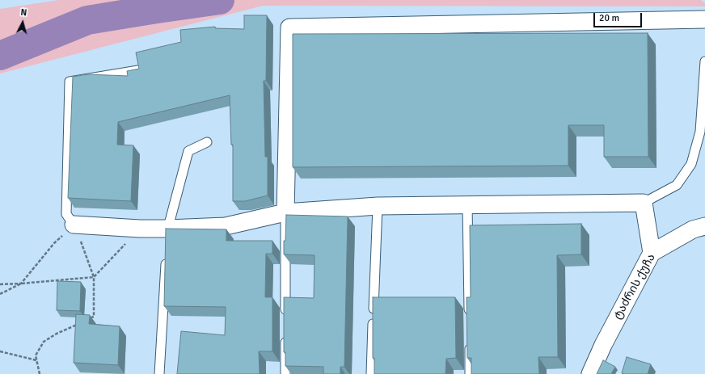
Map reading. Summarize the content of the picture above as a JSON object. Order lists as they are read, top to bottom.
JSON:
{
  "streets": {
    "street": ["ტაძრის ქუჩა"]
  },
  "scale_bar": "20 m",
  "north": "top"
}
